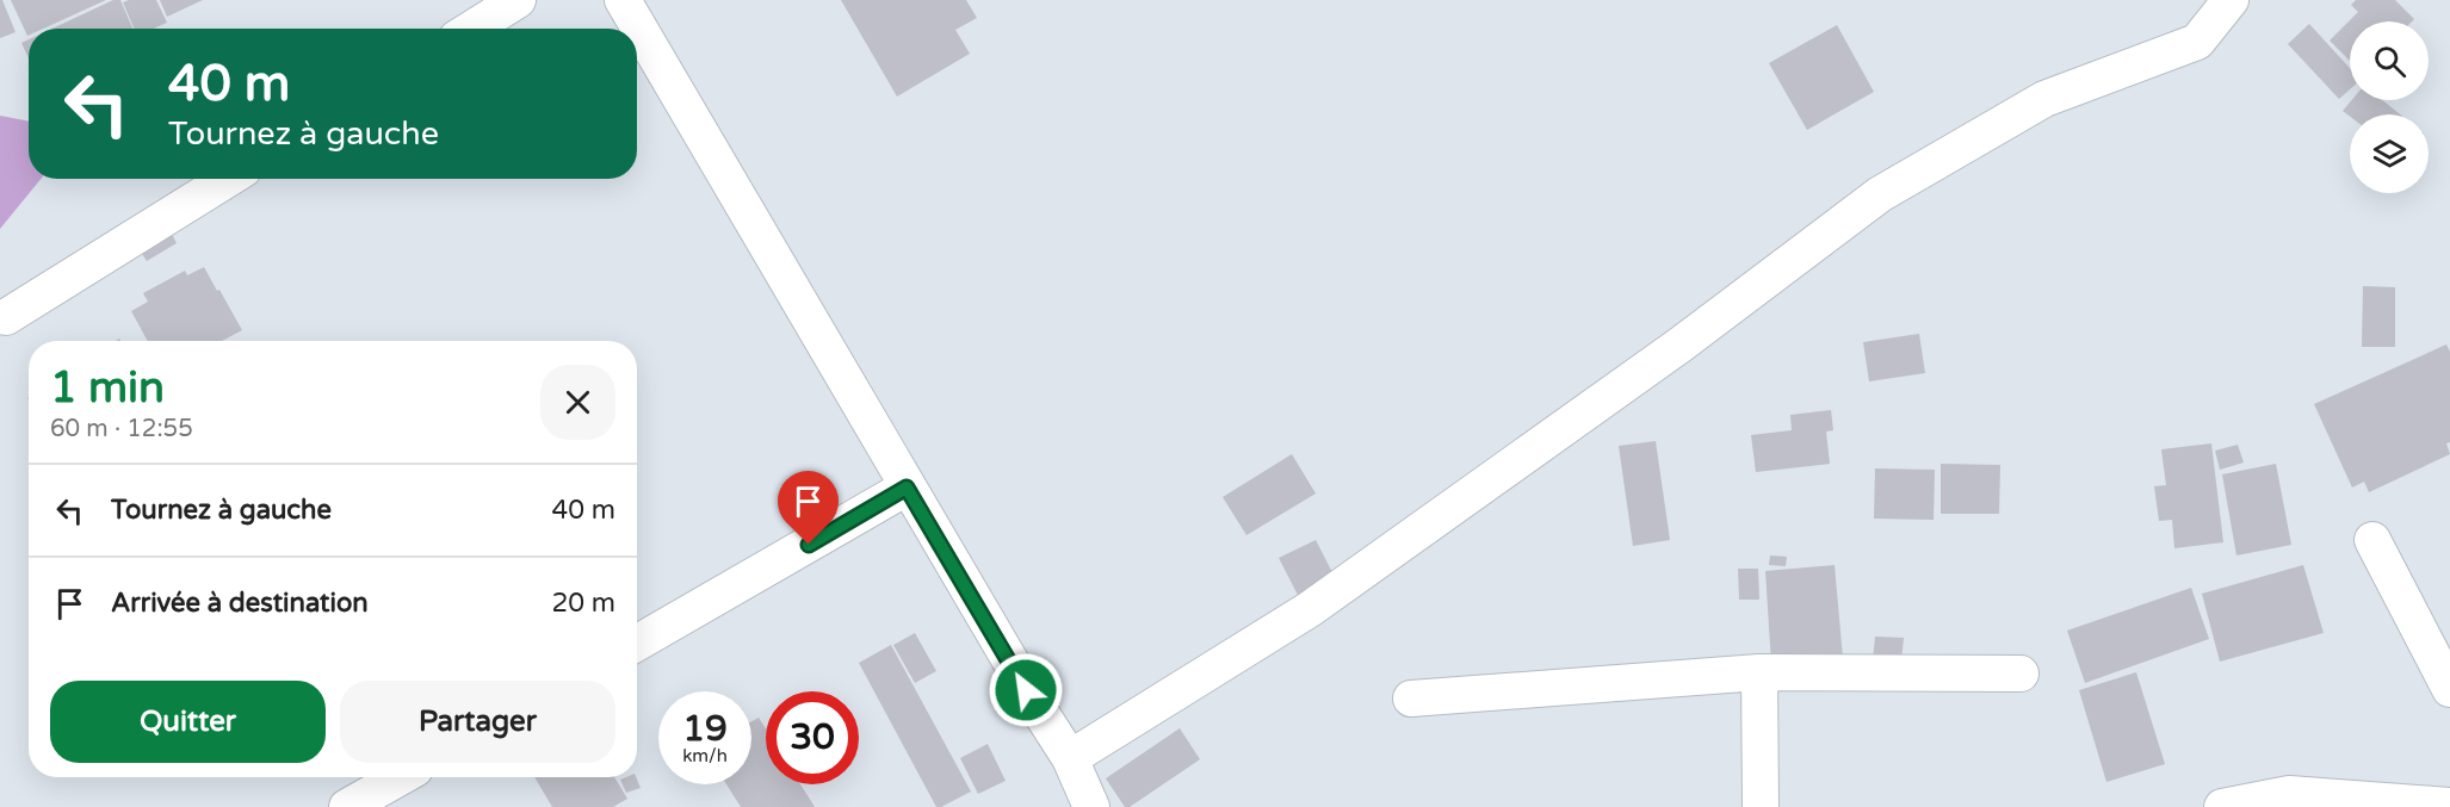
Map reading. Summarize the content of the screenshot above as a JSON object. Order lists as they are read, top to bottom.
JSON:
{
  "page": {
    "turn": ["40 m", "Tournez à gauche"],
    "heading": ["1 min", "60 m · 12:55"],
    "list": [
      {
        "name": "Tournez à gauche",
        "value": "40 m"
      },
      {
        "name": "Arrivée à destination",
        "value": "20 m"
      }
    ],
    "buttons": ["Quitter", "Partager"],
    "speed": "19 km/h",
    "limit": "30"
  }
}
